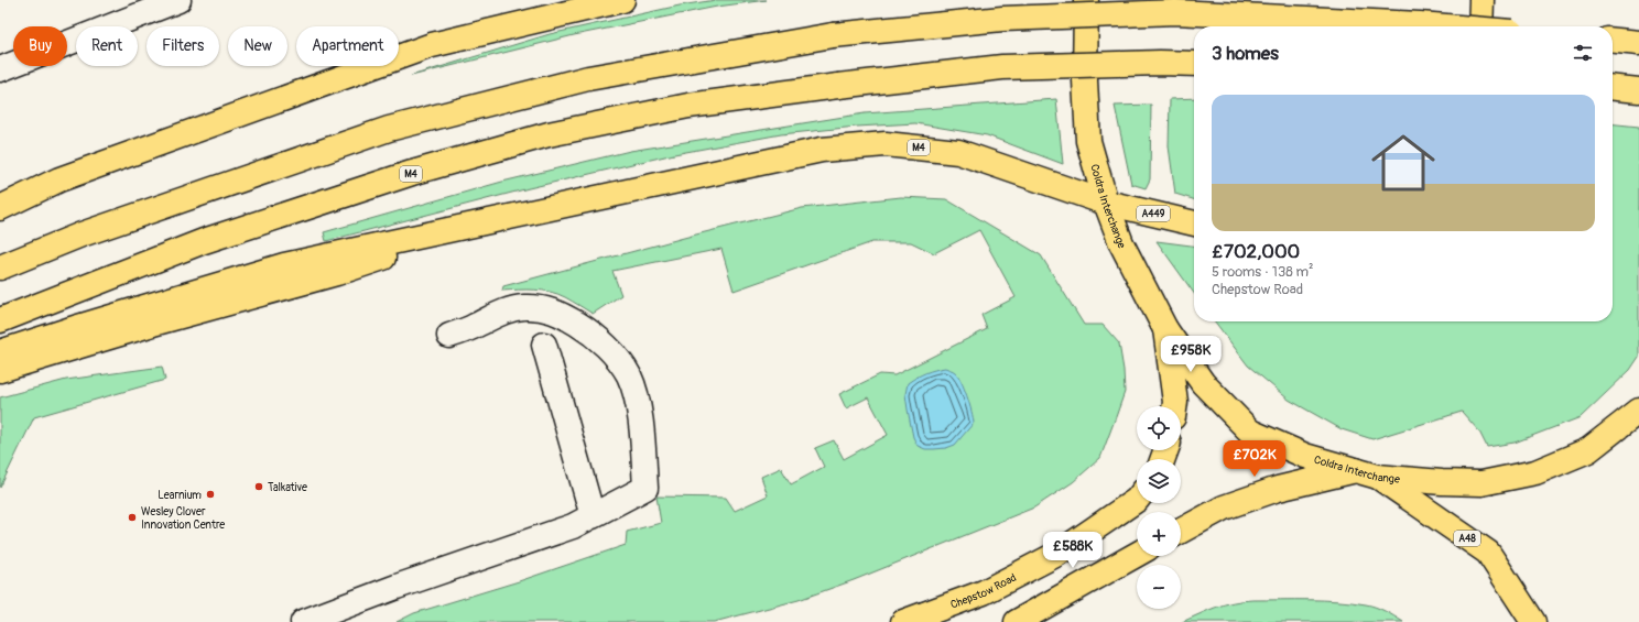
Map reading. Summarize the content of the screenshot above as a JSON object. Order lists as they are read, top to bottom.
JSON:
{
  "streets": {
    "main road": [
      "M4",
      "Coldra Interchange",
      "A449",
      "A48",
      "Chepstow Road"
    ]
  },
  "crossings": [
    ["M4", "Coldra Interchange"],
    ["M4", "A449"],
    ["Coldra Interchange", "A449"],
    ["Coldra Interchange", "A48"]
  ],
  "places": ["Talkative", "Learnium", "Wesley Clover Innovation Centre"],
  "page": {
    "chip": [
      "Buy",
      "Rent",
      "Filters",
      "New",
      "Apartment"
    ],
    "heading": "3 homes",
    "list": [
      {
        "name": "£702,000",
        "note": "5 rooms · 138 m² · Chepstow Road"
      }
    ],
    "price": ["£958K", "£702K", "£588K"],
    "map_buttons": ["+", "−"]
  }
}
